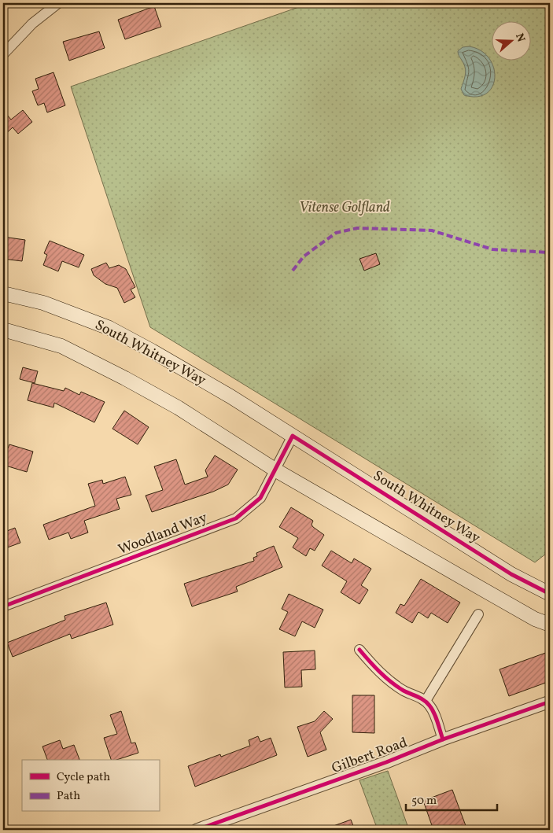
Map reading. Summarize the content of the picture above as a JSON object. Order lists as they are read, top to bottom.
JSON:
{
  "streets": {
    "main road": ["South Whitney Way"],
    "street": ["Woodland Way", "Gilbert Road"]
  },
  "crossings": [
    ["South Whitney Way", "Woodland Way"]
  ],
  "parks": ["Vitense Golfland"],
  "legend": ["Cycle path", "Path"],
  "scale_bar": "50 m",
  "north": "right"
}
